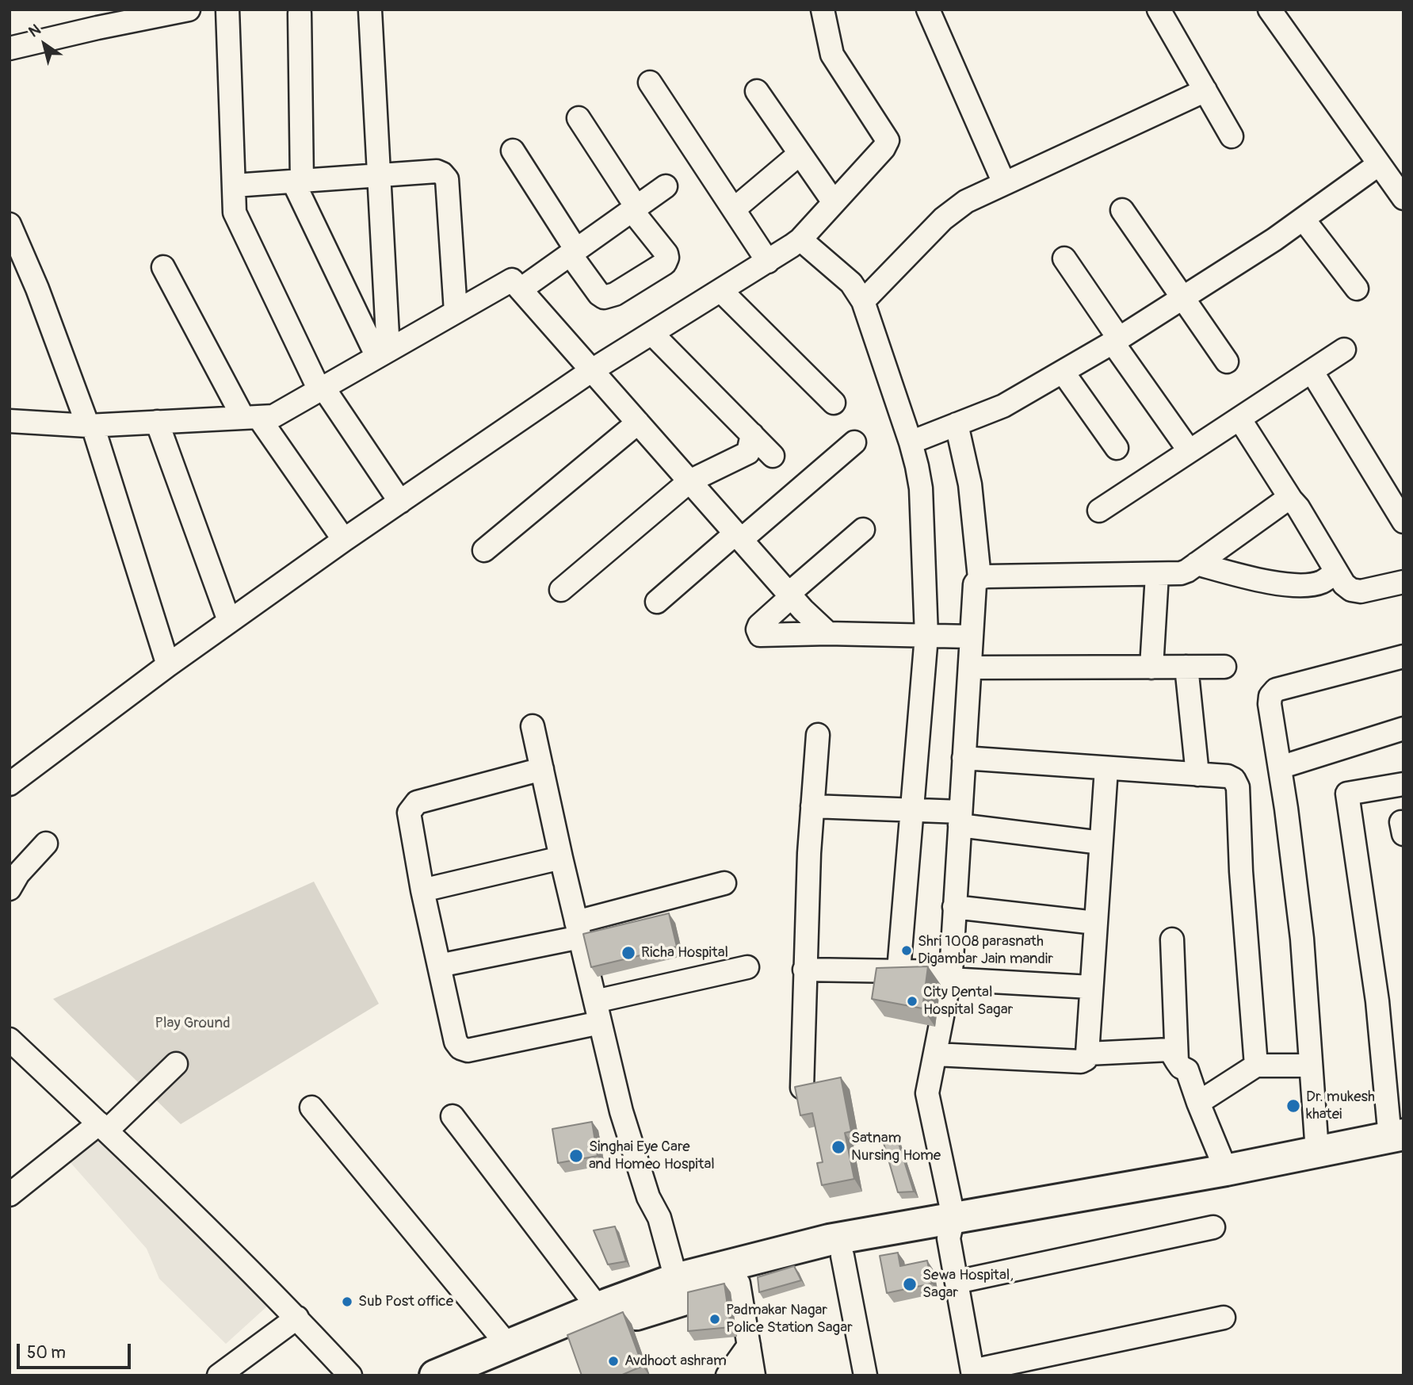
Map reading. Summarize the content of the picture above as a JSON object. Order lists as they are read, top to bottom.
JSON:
{
  "parks": ["Play Ground"],
  "places": [
    "Shri 1008 parasnath Digambar Jain mandir",
    "Richa Hospital",
    "City Dental Hospital Sagar",
    "Dr. mukesh khatei",
    "Satnam Nursing Home",
    "Singhai Eye Care and Homeo Hospital",
    "Sewa Hospital, Sagar",
    "Sub Post office",
    "Padmakar Nagar Police Station Sagar",
    "Avdhoot ashram"
  ],
  "scale_bar": "50 m",
  "north": "top left"
}
